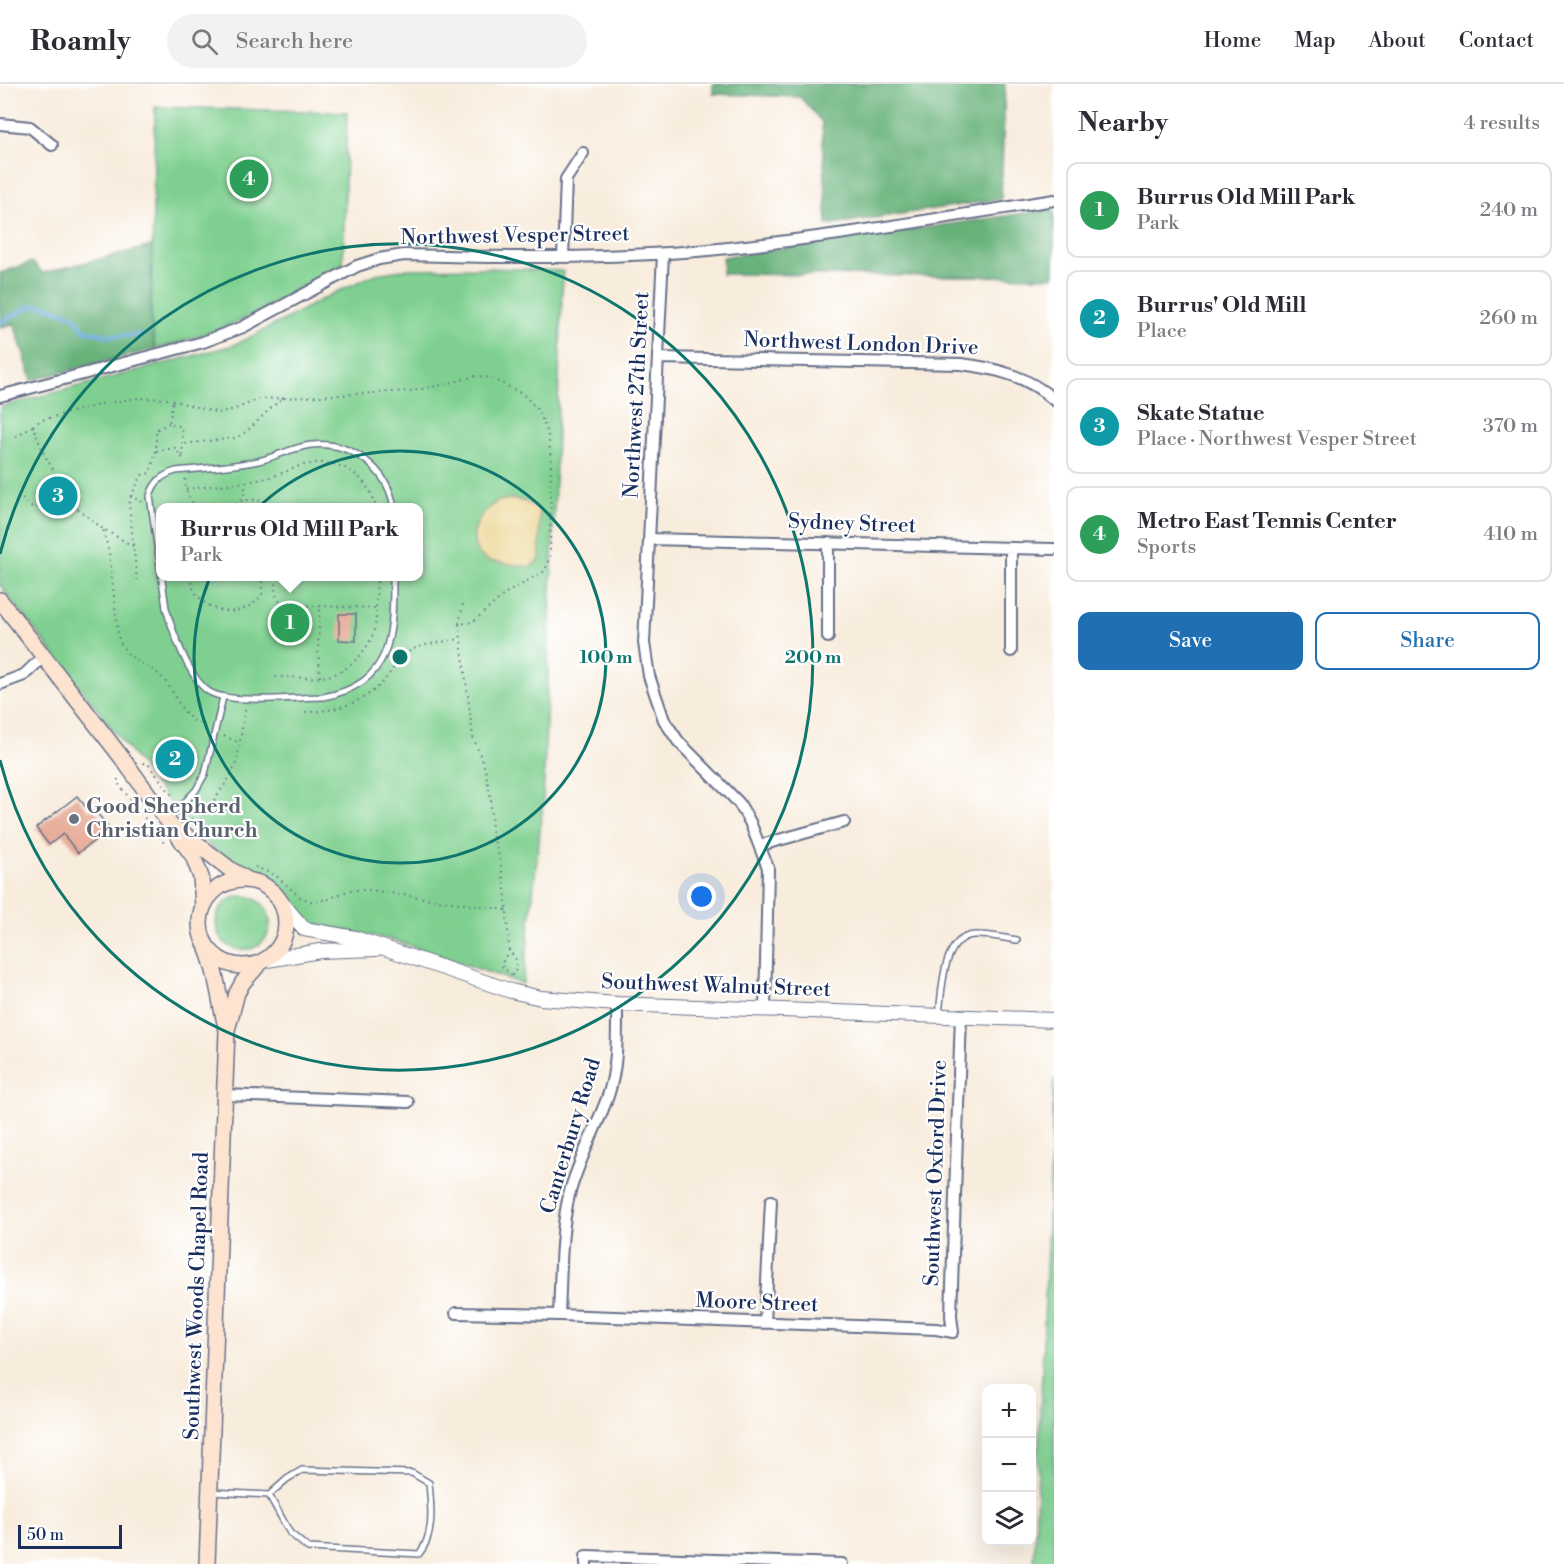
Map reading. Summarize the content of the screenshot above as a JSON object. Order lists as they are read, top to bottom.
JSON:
{
  "streets": {
    "main road": ["Southwest Woods Chapel Road"],
    "street": [
      "Northwest Vesper Street",
      "Northwest London Drive",
      "Northwest 27th Street",
      "Sydney Street",
      "Southwest Walnut Street",
      "Canterbury Road",
      "Southwest Oxford Drive",
      "Moore Street"
    ]
  },
  "crossings": [
    ["Northwest Vesper Street", "Northwest 27th Street"],
    ["Northwest London Drive", "Northwest 27th Street"],
    ["Northwest 27th Street", "Sydney Street"],
    ["Northwest 27th Street", "Southwest Walnut Street"],
    ["Southwest Walnut Street", "Canterbury Road"],
    ["Southwest Walnut Street", "Southwest Oxford Drive"],
    ["Southwest Walnut Street", "Southwest Woods Chapel Road"],
    ["Canterbury Road", "Moore Street"],
    ["Southwest Oxford Drive", "Moore Street"]
  ],
  "places": ["Good Shepherd Christian Church"],
  "scale_bar": "50 m",
  "page": {
    "header": "Roamly",
    "search": "Search here",
    "nav": [
      "Home",
      "Map",
      "About",
      "Contact"
    ],
    "heading": ["Nearby", "4 results"],
    "pins": [
      "4",
      "3",
      "1",
      "2"
    ],
    "list": [
      {
        "mark": "1",
        "name": "Burrus Old Mill Park",
        "note": "Park",
        "value": "240 m"
      },
      {
        "mark": "2",
        "name": "Burrus' Old Mill",
        "note": "Place",
        "value": "260 m"
      },
      {
        "mark": "3",
        "name": "Skate Statue",
        "note": "Place · Northwest Vesper Street",
        "value": "370 m"
      },
      {
        "mark": "4",
        "name": "Metro East Tennis Center",
        "note": "Sports",
        "value": "410 m"
      }
    ],
    "popup": ["Burrus Old Mill Park", "Park"],
    "buttons": ["Save", "Share"],
    "map_buttons": ["+", "−"],
    "scale": "50 m"
  },
  "rings": ["100 m", "200 m"]
}
